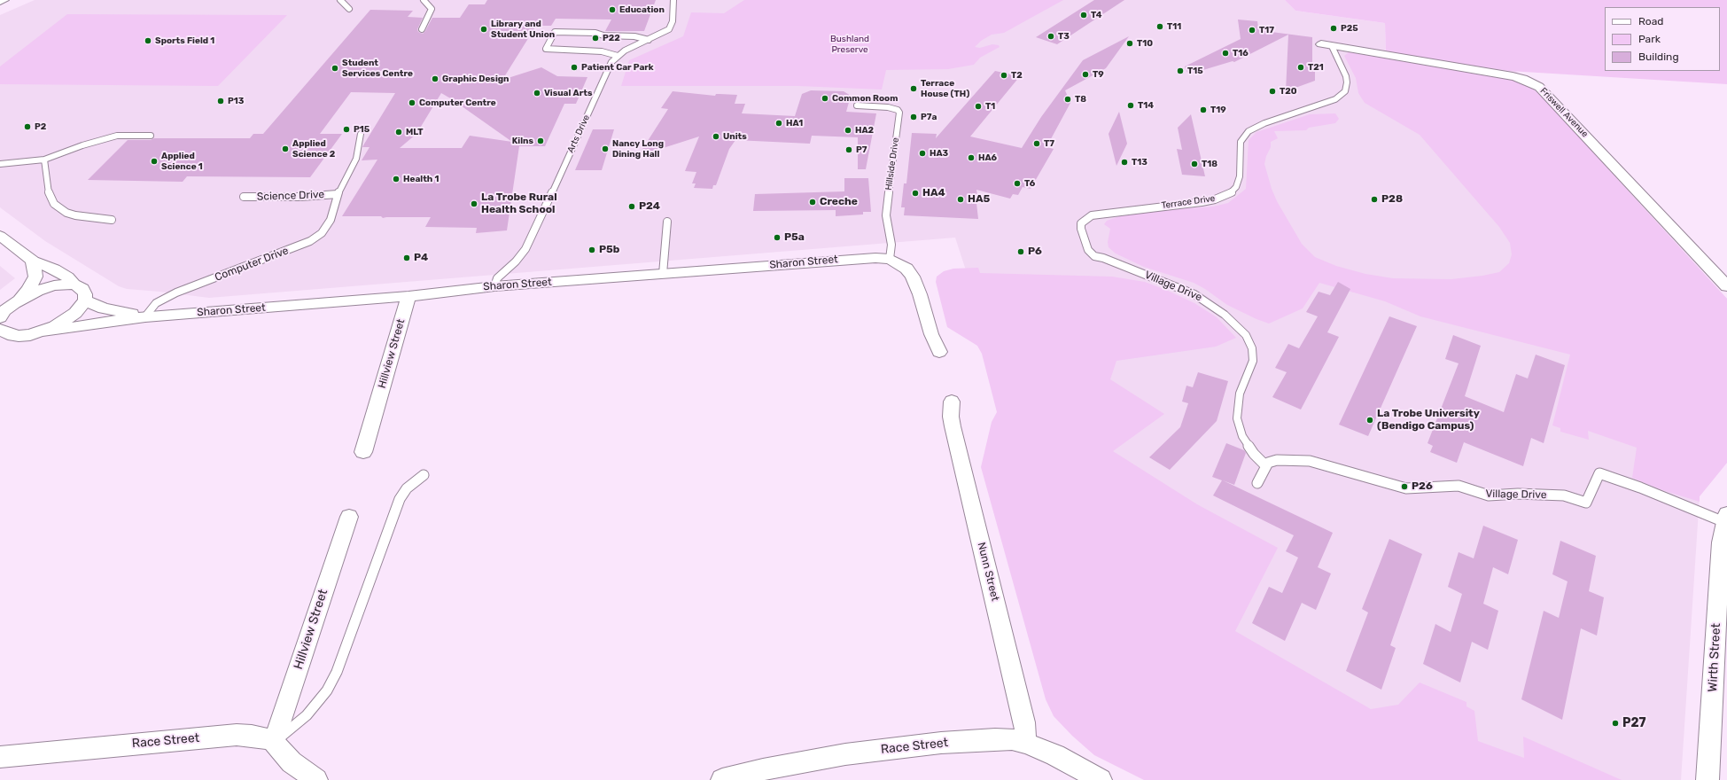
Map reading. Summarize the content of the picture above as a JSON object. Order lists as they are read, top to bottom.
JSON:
{
  "streets": {
    "street": [
      "Friswell Avenue",
      "Sharon Street",
      "Hillview Street",
      "Nunn Street",
      "Wirth Street",
      "Race Street"
    ],
    "lane": [
      "Arts Drive",
      "Hillside Drive",
      "Science Drive",
      "Terrace Drive",
      "Computer Drive",
      "Village Drive"
    ]
  },
  "crossings": [
    ["Friswell Avenue", "Terrace Drive"],
    ["Arts Drive", "Sharon Street"],
    ["Hillside Drive", "Sharon Street"],
    ["Science Drive", "Computer Drive"],
    ["Terrace Drive", "Village Drive"],
    ["Sharon Street", "Computer Drive"],
    ["Sharon Street", "Hillview Street"],
    ["Village Drive", "Wirth Street"],
    ["Hillview Street", "Race Street"],
    ["Nunn Street", "Race Street"]
  ],
  "parks": ["Bushland Preserve"],
  "places": [
    "Education",
    "T4",
    "T11",
    "P25",
    "Library and Student Union",
    "T17",
    "T3",
    "P22",
    "Sports Field 1",
    "T10",
    "T16",
    "Patient Car Park",
    "T21",
    "Student Services Centre",
    "T15",
    "T9",
    "T2",
    "Graphic Design",
    "Terrace House (TH)",
    "T20",
    "Visual Arts",
    "Common Room",
    "T8",
    "P13",
    "Computer Centre",
    "T14",
    "T1",
    "T19",
    "P7a",
    "HA1",
    "P2",
    "P15",
    "HA2",
    "MLT",
    "Units",
    "Kilns",
    "T7",
    "Applied Science 2",
    "Nancy Long Dining Hall",
    "P7",
    "HA3",
    "HA6",
    "Applied Science 1",
    "T13",
    "T18",
    "Health 1",
    "T6",
    "HA4",
    "HA5",
    "P28",
    "Creche",
    "La Trobe Rural Health School",
    "P24",
    "P5a",
    "P5b",
    "P6",
    "P4",
    "La Trobe University (Bendigo Campus)",
    "P26",
    "P27"
  ],
  "legend": ["Road", "Park", "Building"]
}
